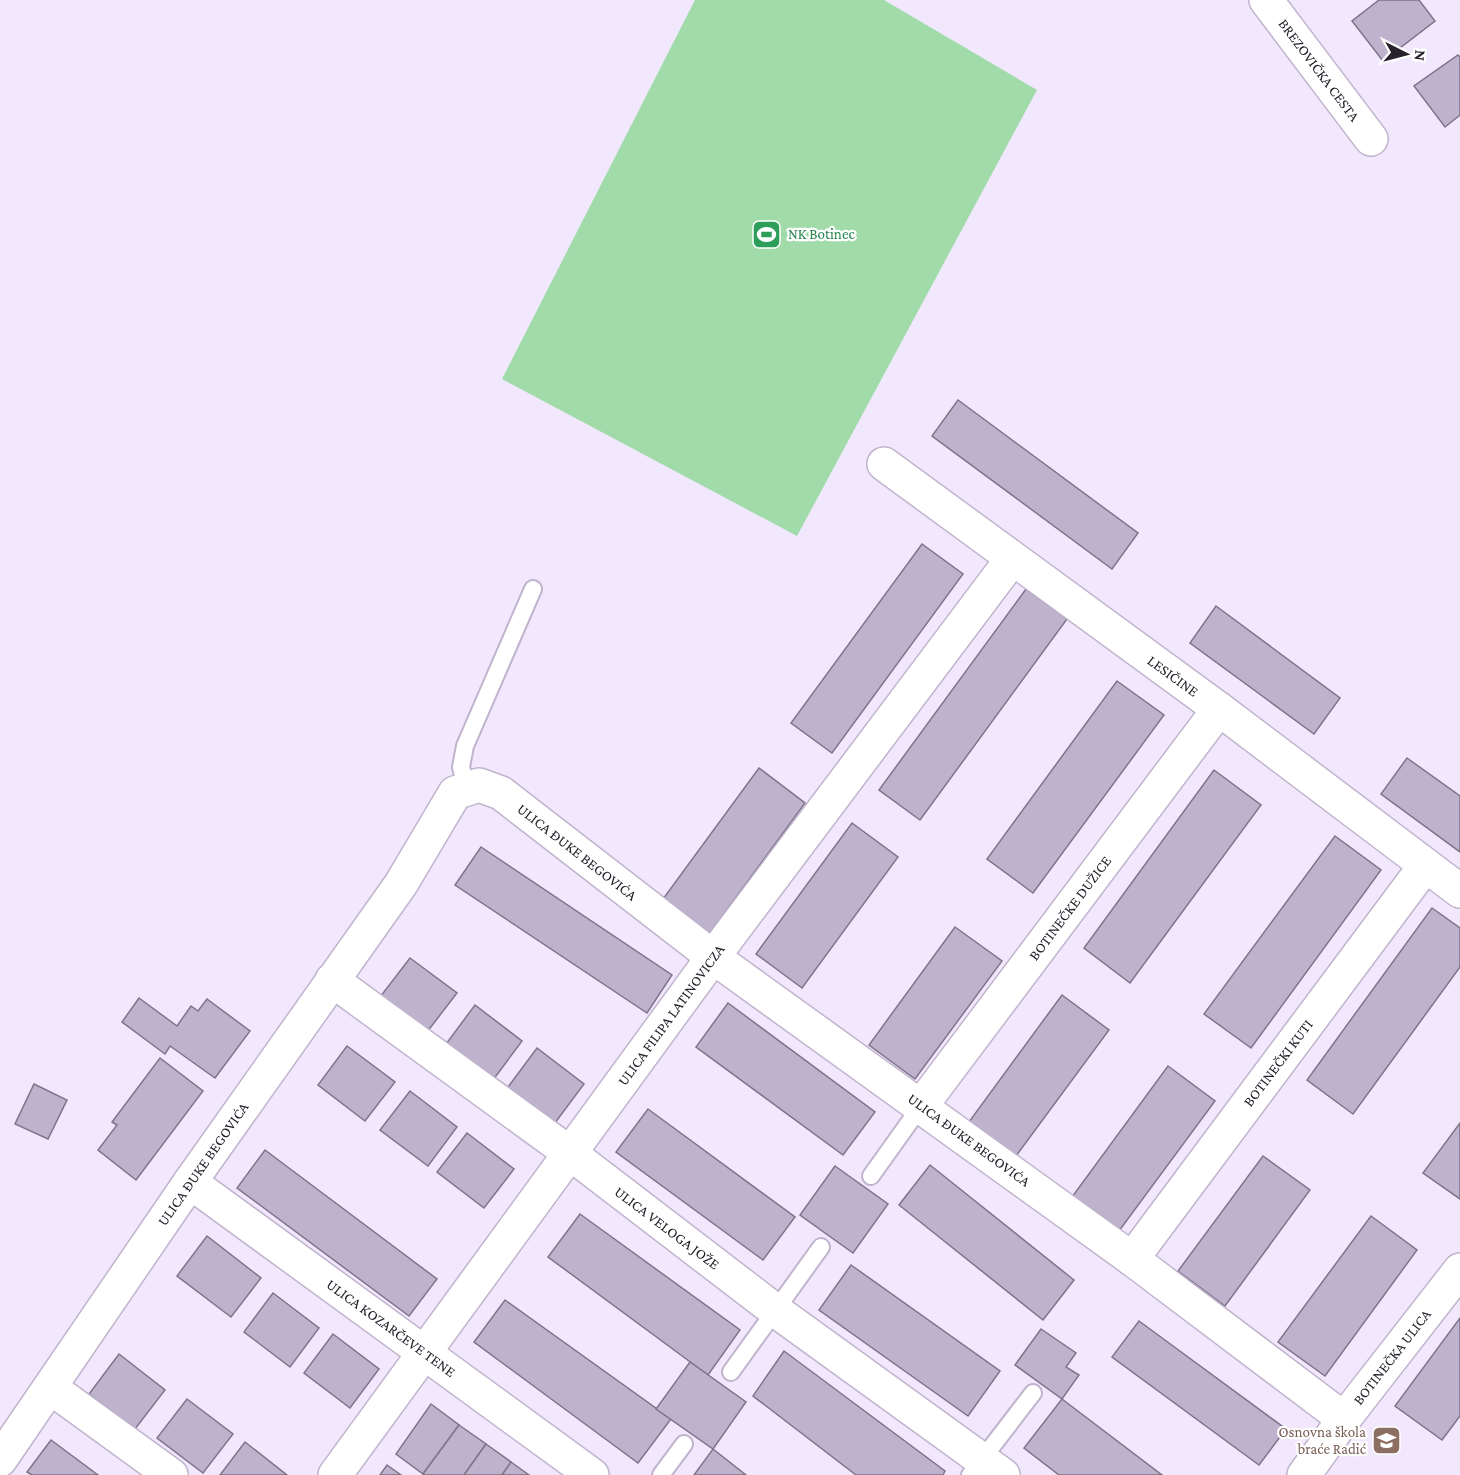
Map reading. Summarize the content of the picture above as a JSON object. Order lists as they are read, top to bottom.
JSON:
{
  "streets": {
    "street": [
      "BREZOVIČKA CESTA",
      "LESIČINE",
      "ULICA ĐUKE BEGOVIĆA",
      "BOTINEČKE DUŽICE",
      "ULICA FILIPA LATINOVICZA",
      "BOTINEČKI KUTI",
      "ULICA VELOGA JOŽE",
      "ULICA KOZARČEVE TENE",
      "BOTINEČKA ULICA"
    ]
  },
  "crossings": [
    ["LESIČINE", "BOTINEČKE DUŽICE"],
    ["LESIČINE", "ULICA FILIPA LATINOVICZA"],
    ["LESIČINE", "BOTINEČKI KUTI"],
    ["ULICA ĐUKE BEGOVIĆA", "BOTINEČKE DUŽICE"],
    ["ULICA ĐUKE BEGOVIĆA", "ULICA FILIPA LATINOVICZA"],
    ["ULICA ĐUKE BEGOVIĆA", "BOTINEČKI KUTI"],
    ["ULICA ĐUKE BEGOVIĆA", "ULICA VELOGA JOŽE"],
    ["ULICA ĐUKE BEGOVIĆA", "ULICA KOZARČEVE TENE"],
    ["ULICA ĐUKE BEGOVIĆA", "BOTINEČKA ULICA"],
    ["ULICA FILIPA LATINOVICZA", "ULICA VELOGA JOŽE"],
    ["ULICA FILIPA LATINOVICZA", "ULICA KOZARČEVE TENE"]
  ],
  "places": {
    "sports": ["NK Botinec"],
    "school or university": ["Osnovna škola braće Radić"]
  },
  "north": "right"
}
